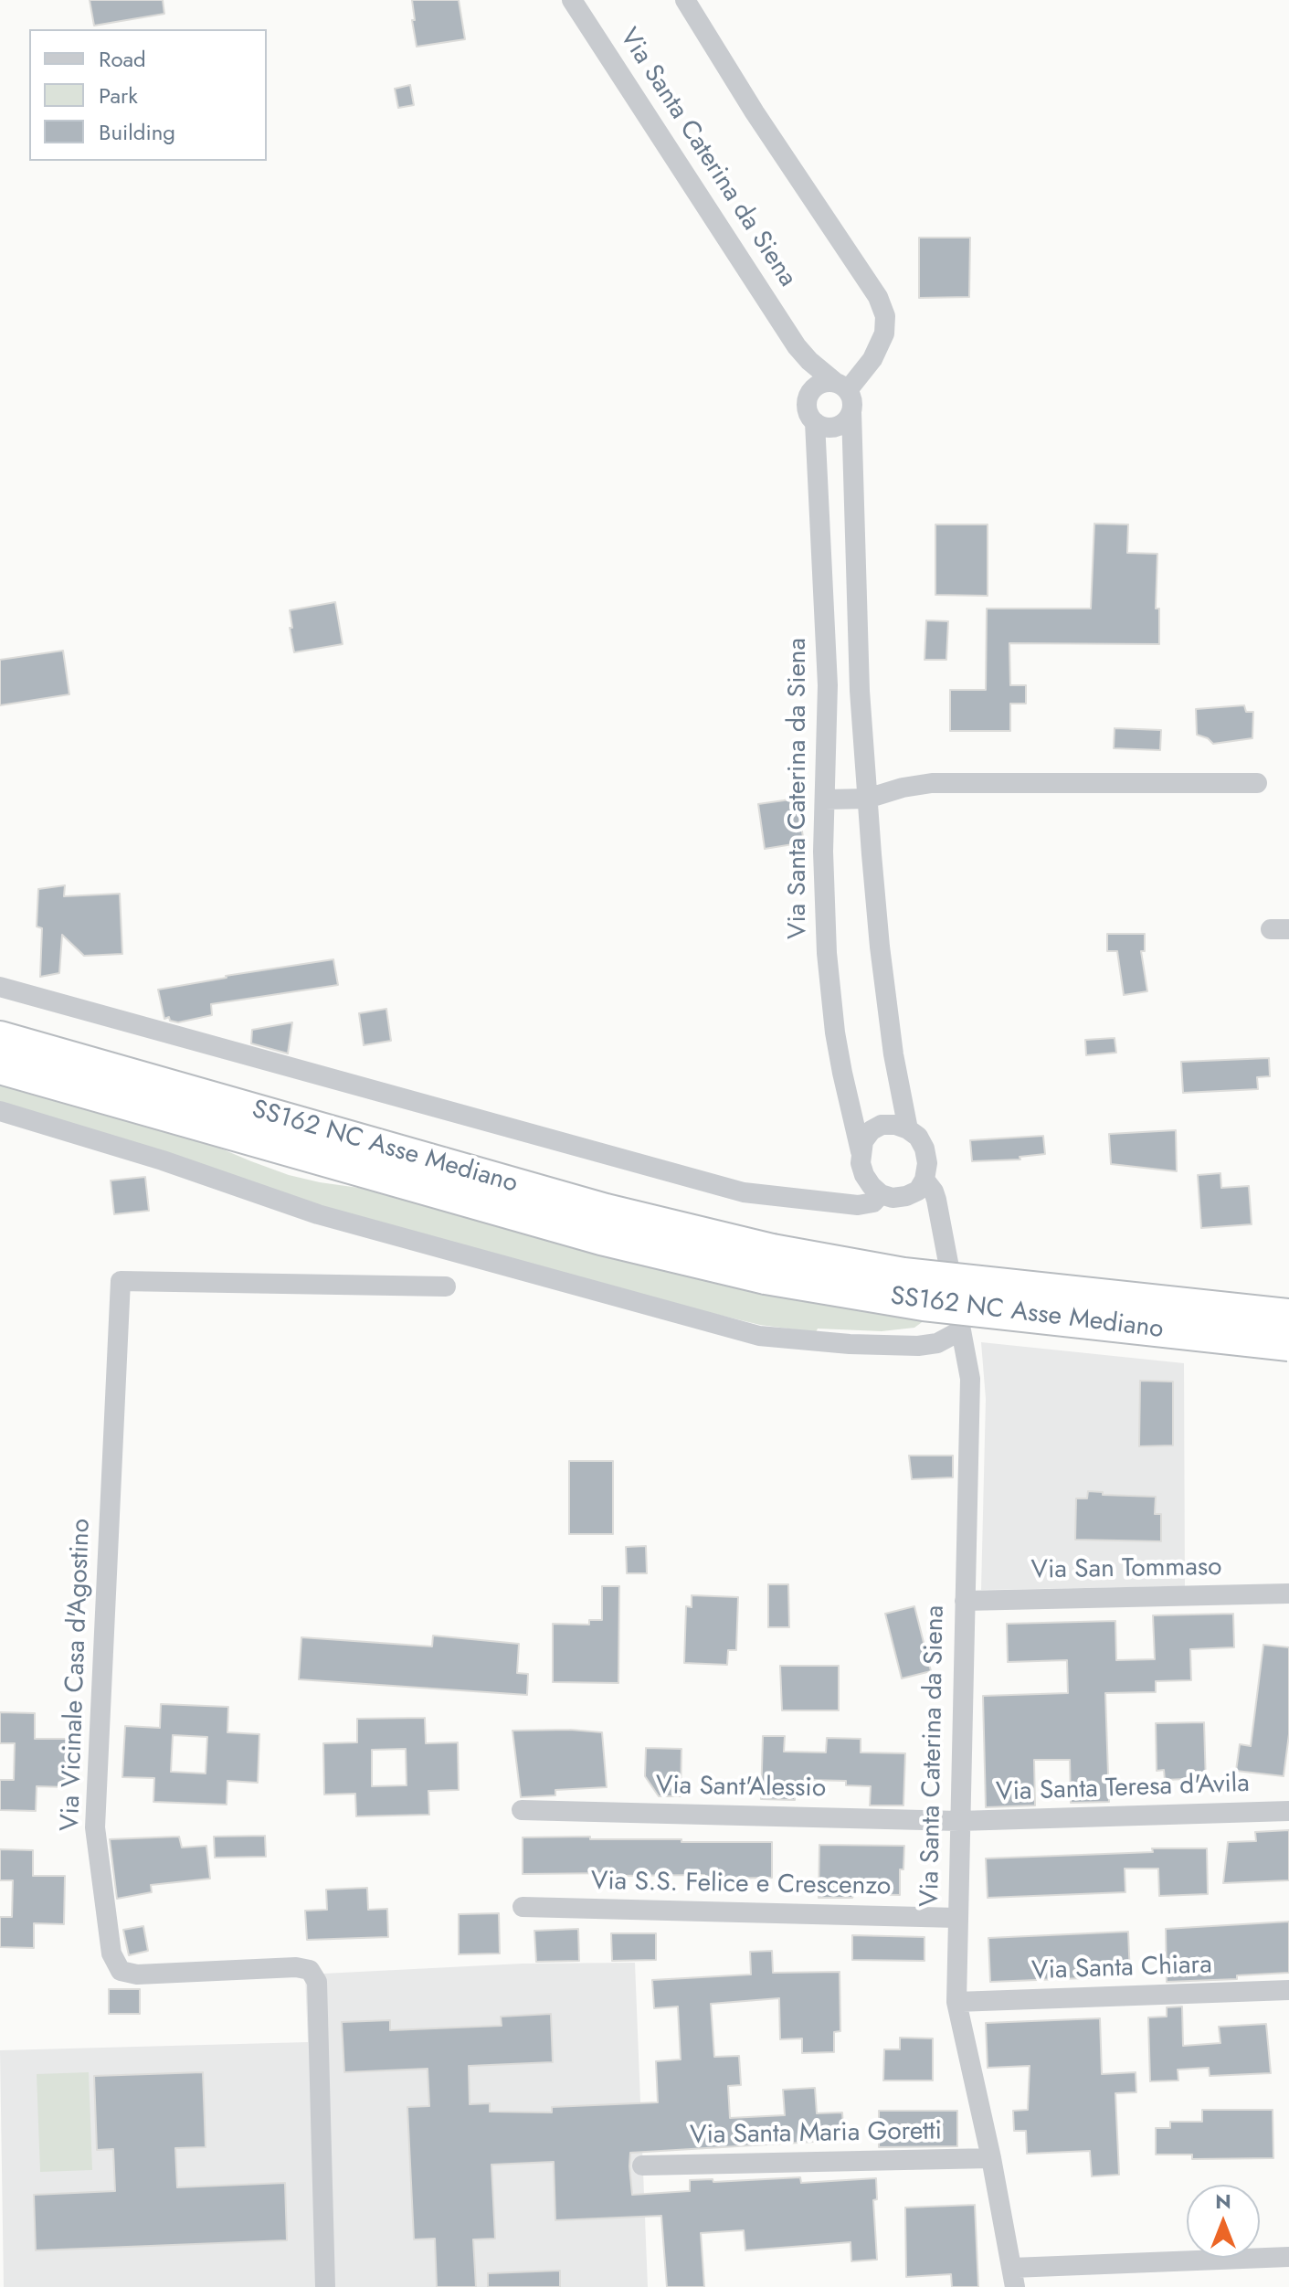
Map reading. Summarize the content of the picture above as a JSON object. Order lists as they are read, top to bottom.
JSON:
{
  "streets": {
    "highway": ["SS162 NC Asse Mediano"],
    "street": [
      "Via Santa Caterina da Siena",
      "Via San Tommaso",
      "Via Vicinale Casa d'Agostino",
      "Via Sant'Alessio",
      "Via Santa Teresa d'Avila",
      "Via S.S. Felice e Crescenzo",
      "Via Santa Chiara",
      "Via Santa Maria Goretti"
    ]
  },
  "crossings": [
    ["Via Santa Caterina da Siena", "Via San Tommaso"],
    ["Via Santa Caterina da Siena", "Via Sant'Alessio"],
    ["Via Santa Caterina da Siena", "Via Santa Teresa d'Avila"],
    ["Via Santa Caterina da Siena", "Via S.S. Felice e Crescenzo"],
    ["Via Santa Caterina da Siena", "Via Santa Chiara"],
    ["Via Santa Caterina da Siena", "Via Santa Maria Goretti"],
    ["Via Sant'Alessio", "Via Santa Teresa d'Avila"]
  ],
  "legend": ["Road", "Park", "Building"],
  "north": "top"
}
